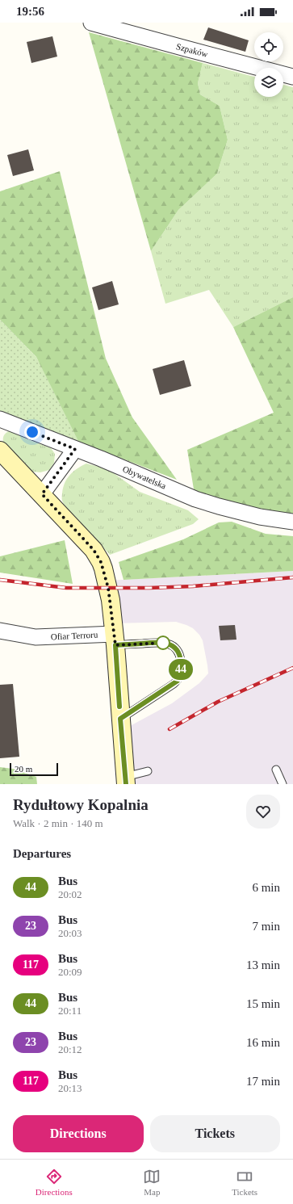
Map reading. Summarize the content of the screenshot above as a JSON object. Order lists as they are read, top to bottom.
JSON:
{
  "streets": {
    "street": ["Szpaków", "Obywatelska", "Ofiar Terroru"]
  },
  "lines": ["bus line 44"],
  "scale_bar": "20 m",
  "page": {
    "status": "19:56",
    "on_map": "44",
    "scale": "20 m",
    "heading": [
      ["Rydułtowy Kopalnia", "Walk · 2 min · 140 m"],
      "Departures"
    ],
    "list": [
      {
        "mark": "44",
        "name": "Bus",
        "note": "20:02",
        "value": "6 min"
      },
      {
        "mark": "23",
        "name": "Bus",
        "note": "20:03",
        "value": "7 min"
      },
      {
        "mark": "117",
        "name": "Bus",
        "note": "20:09",
        "value": "13 min"
      },
      {
        "mark": "44",
        "name": "Bus",
        "note": "20:11",
        "value": "15 min"
      },
      {
        "mark": "23",
        "name": "Bus",
        "note": "20:12",
        "value": "16 min"
      },
      {
        "mark": "117",
        "name": "Bus",
        "note": "20:13",
        "value": "17 min"
      }
    ],
    "buttons": ["Directions", "Tickets"],
    "tabs": ["Directions", "Map", "Tickets"]
  }
}
